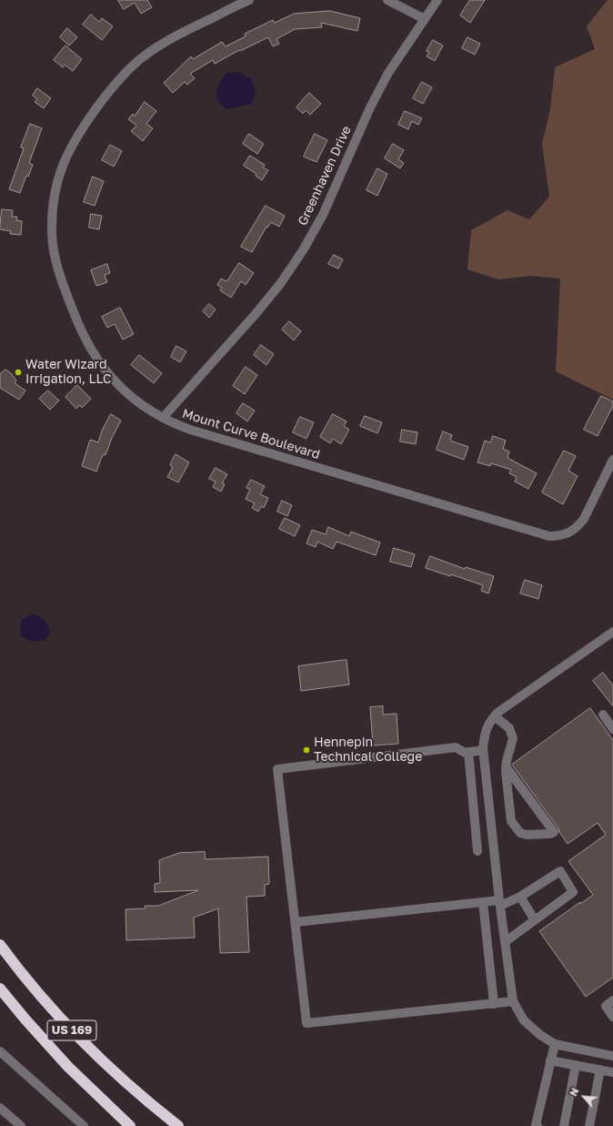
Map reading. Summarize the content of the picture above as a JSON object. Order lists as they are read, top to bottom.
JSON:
{
  "streets": {
    "highway": ["US 169"],
    "street": ["Greenhaven Drive", "Mount Curve Boulevard"]
  },
  "crossings": [
    ["Greenhaven Drive", "Mount Curve Boulevard"]
  ],
  "places": ["Water Wizard Irrigation, LLC", "Hennepin Technical College"],
  "north": "top left"
}
